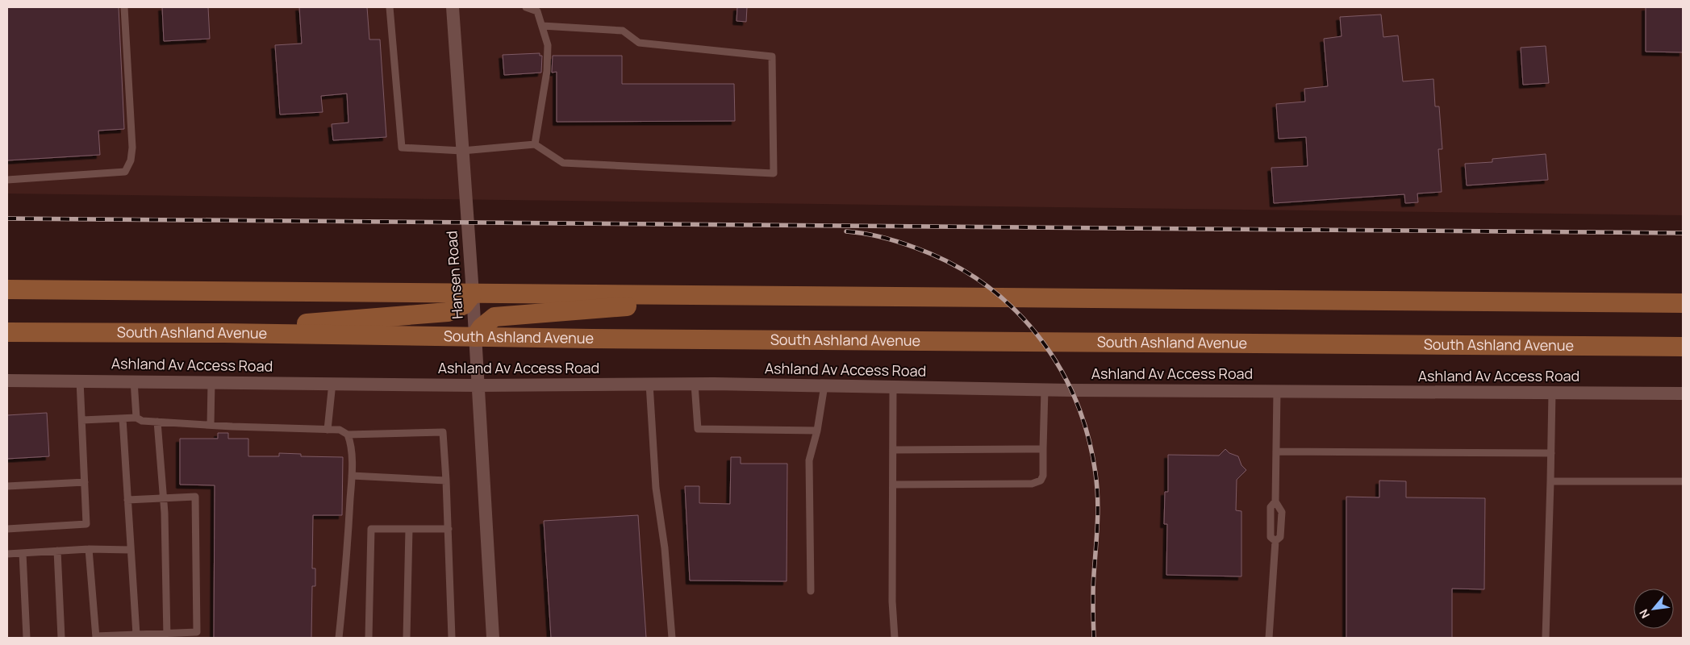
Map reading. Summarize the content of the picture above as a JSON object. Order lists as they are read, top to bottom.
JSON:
{
  "streets": {
    "main road": ["South Ashland Avenue"],
    "street": ["Hansen Road", "Ashland Av Access Road"]
  },
  "crossings": [
    ["Hansen Road", "South Ashland Avenue"],
    ["Hansen Road", "Ashland Av Access Road"]
  ],
  "north": "bottom left"
}
